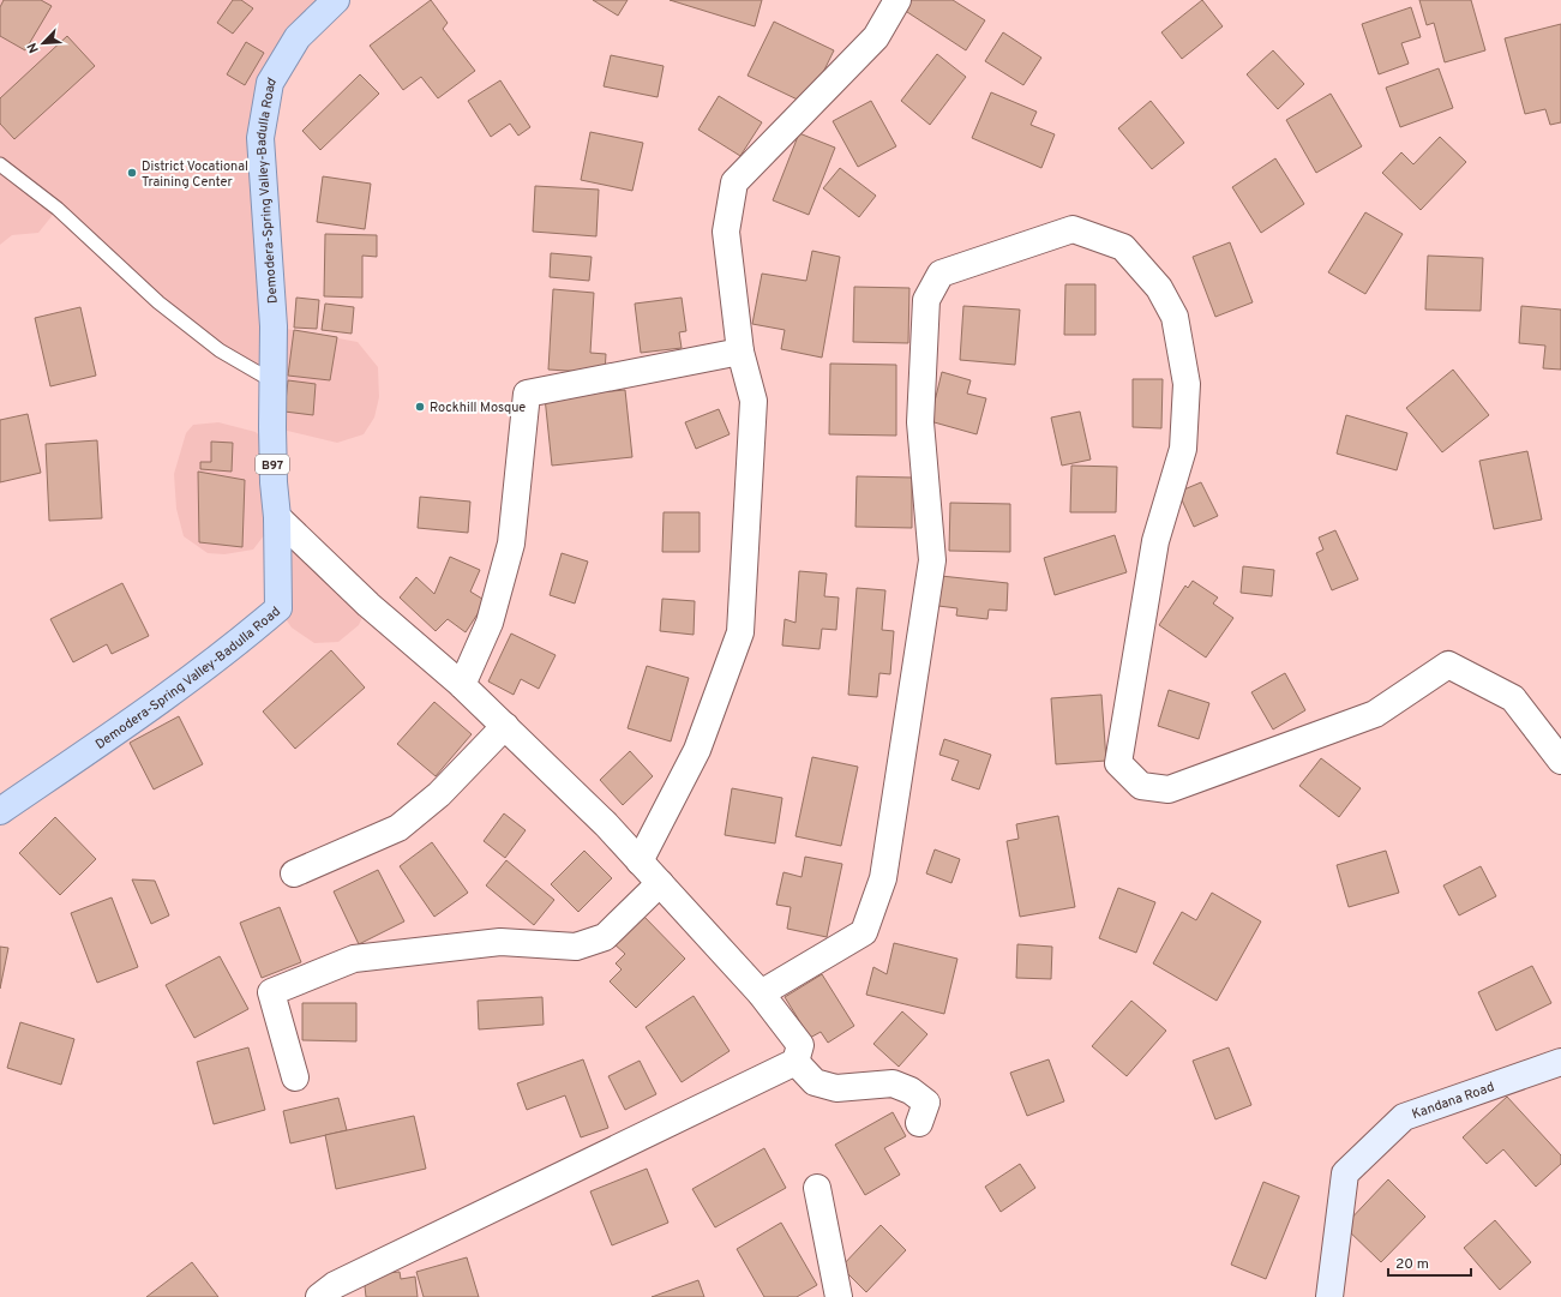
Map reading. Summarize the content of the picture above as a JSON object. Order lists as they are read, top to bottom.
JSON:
{
  "streets": {
    "main road": ["Demodera-Spring Valley-Badulla Road", "B97"],
    "street": ["Kandana Road"]
  },
  "places": ["District Vocational Training Center", "Rockhill Mosque"],
  "scale_bar": "20 m",
  "north": "bottom left"
}
